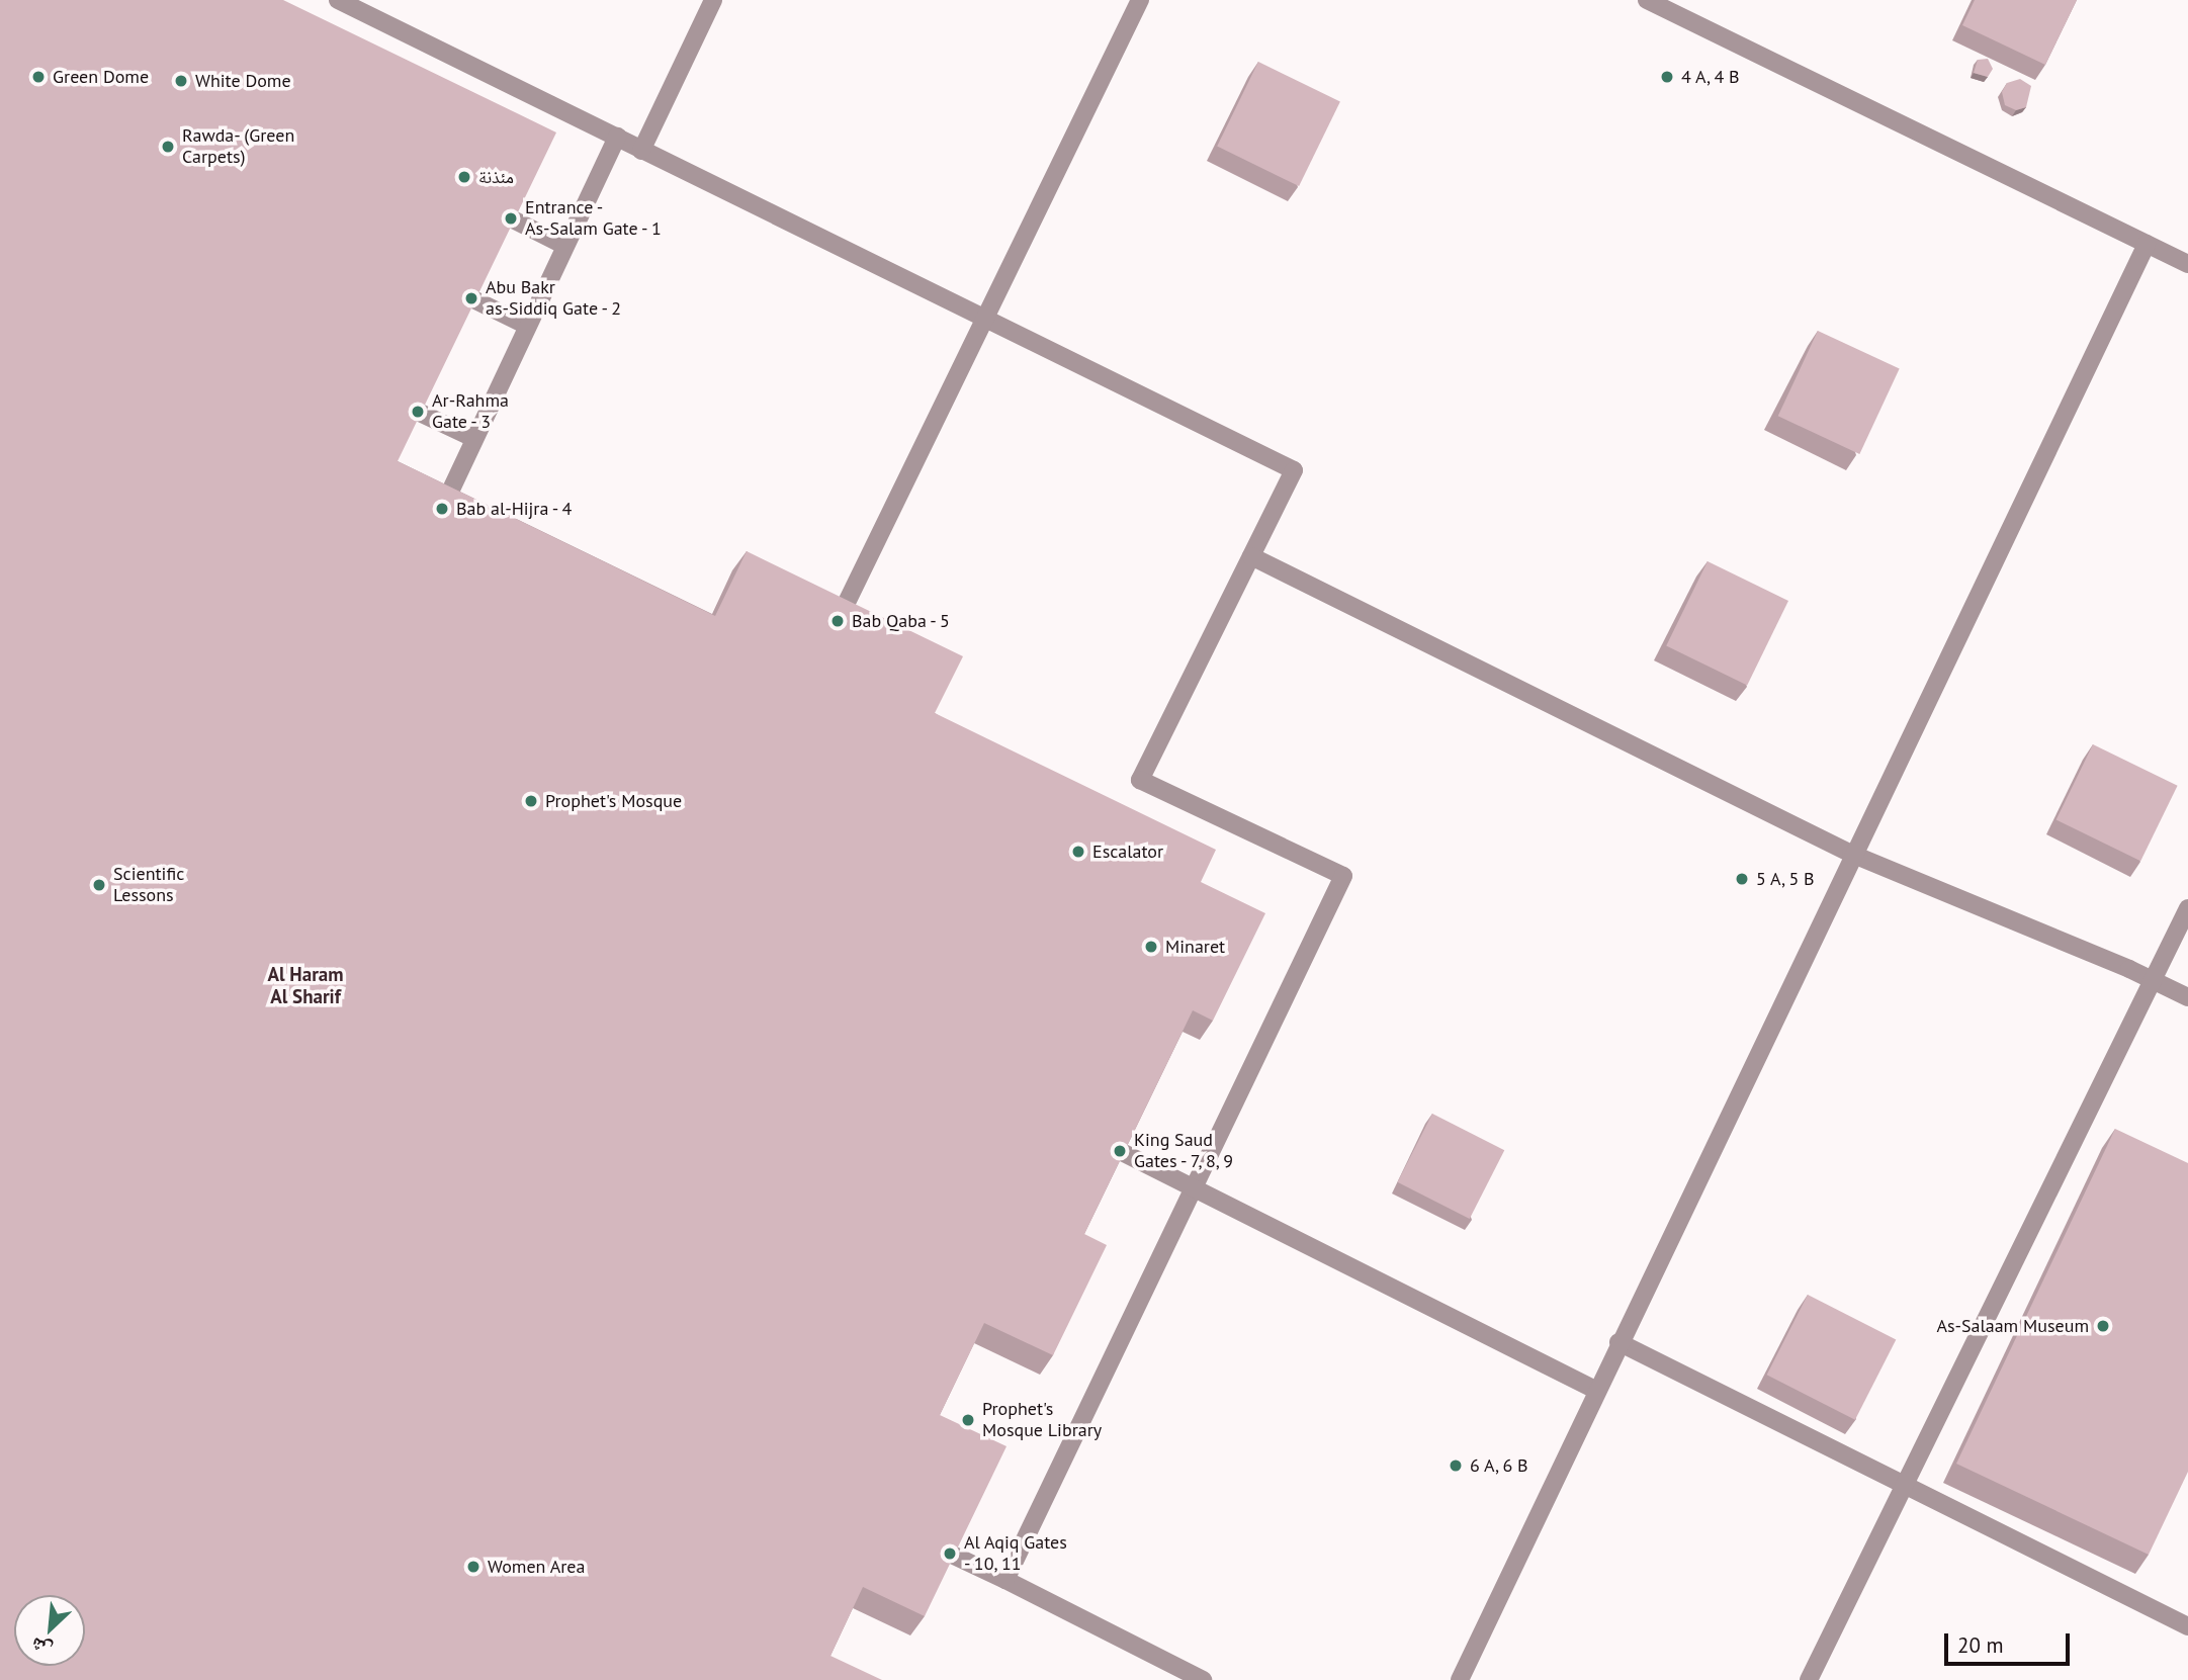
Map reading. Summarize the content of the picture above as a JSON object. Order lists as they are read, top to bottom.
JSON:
{
  "districts": ["Al Haram Al Sharif"],
  "places": [
    "Green Dome",
    "4 A, 4 B",
    "White Dome",
    "Rawda- (Green Carpets)",
    "مئذنة",
    "Entrance - As-Salam Gate - 1",
    "Abu Bakr as-Siddiq Gate - 2",
    "Ar-Rahma Gate - 3",
    "Bab al-Hijra - 4",
    "Bab Qaba - 5",
    "Prophet's Mosque",
    "Escalator",
    "5 A, 5 B",
    "Scientific Lessons",
    "Minaret",
    "King Saud Gates - 7, 8, 9",
    "As-Salaam Museum",
    "Prophet's Mosque Library",
    "6 A, 6 B",
    "Al Aqiq Gates - 10, 11",
    "Women Area"
  ],
  "scale_bar": "20 m",
  "north": "bottom left"
}
